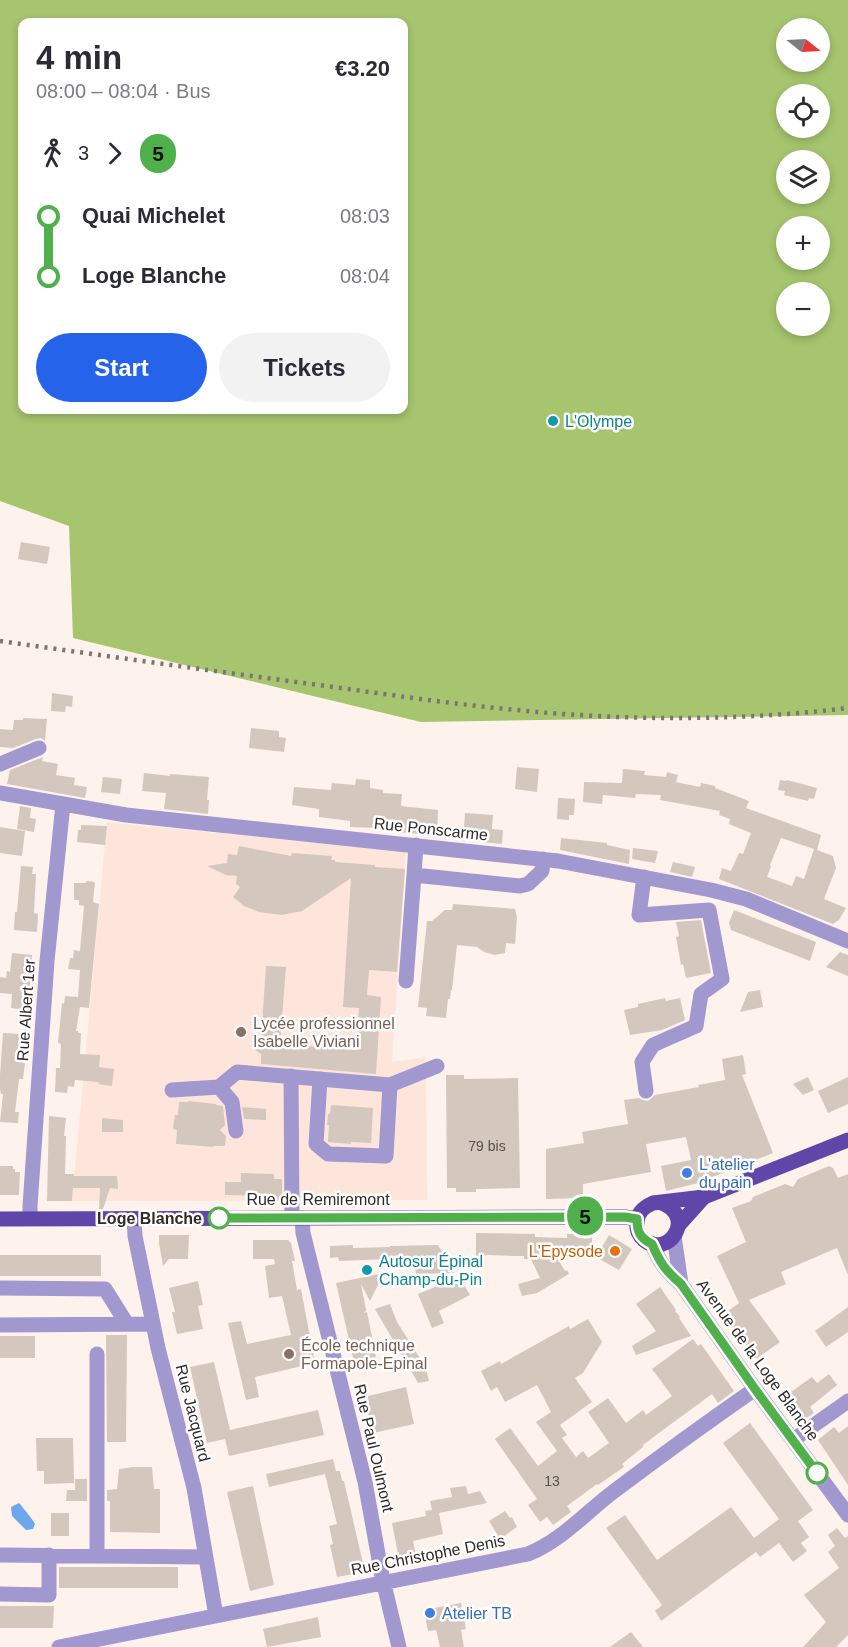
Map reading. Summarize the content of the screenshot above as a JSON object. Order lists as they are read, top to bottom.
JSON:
{
  "streets": {
    "main road": ["Rue de Remiremont"],
    "street": [
      "Rue Ponscarme",
      "Rue Albert 1er",
      "Avenue de la Loge Blanche",
      "Rue Jacquard",
      "Rue Paul Oulmont",
      "Rue Christophe Denis"
    ]
  },
  "crossings": [
    ["Rue Ponscarme", "Rue Albert 1er"],
    ["Rue Albert 1er", "Rue de Remiremont"],
    ["Rue de Remiremont", "Avenue de la Loge Blanche"],
    ["Rue de Remiremont", "Rue Jacquard"],
    ["Rue de Remiremont", "Rue Paul Oulmont"],
    ["Avenue de la Loge Blanche", "Rue Christophe Denis"],
    ["Rue Jacquard", "Rue Christophe Denis"],
    ["Rue Paul Oulmont", "Rue Christophe Denis"]
  ],
  "places": [
    "L'Olympe",
    "Lycée professionnel Isabelle Viviani",
    "L'atelier du pain",
    "Loge Blanche",
    "L'Epysode",
    "Autosur Épinal Champ-du-Pin",
    "École technique Formapole-Epinal",
    "Atelier TB"
  ],
  "lines": ["bus line 5"],
  "house_numbers": ["79 bis", "13"],
  "north": "right",
  "page": {
    "on_map": "5",
    "map_buttons": ["+", "−"],
    "heading": ["4 min", "08:00 – 08:04 · Bus", "€3.20"],
    "legs": ["3", "5"],
    "list": [
      {
        "name": "Quai Michelet",
        "value": "08:03"
      },
      {
        "name": "Loge Blanche",
        "value": "08:04"
      }
    ],
    "buttons": ["Start", "Tickets"]
  }
}
